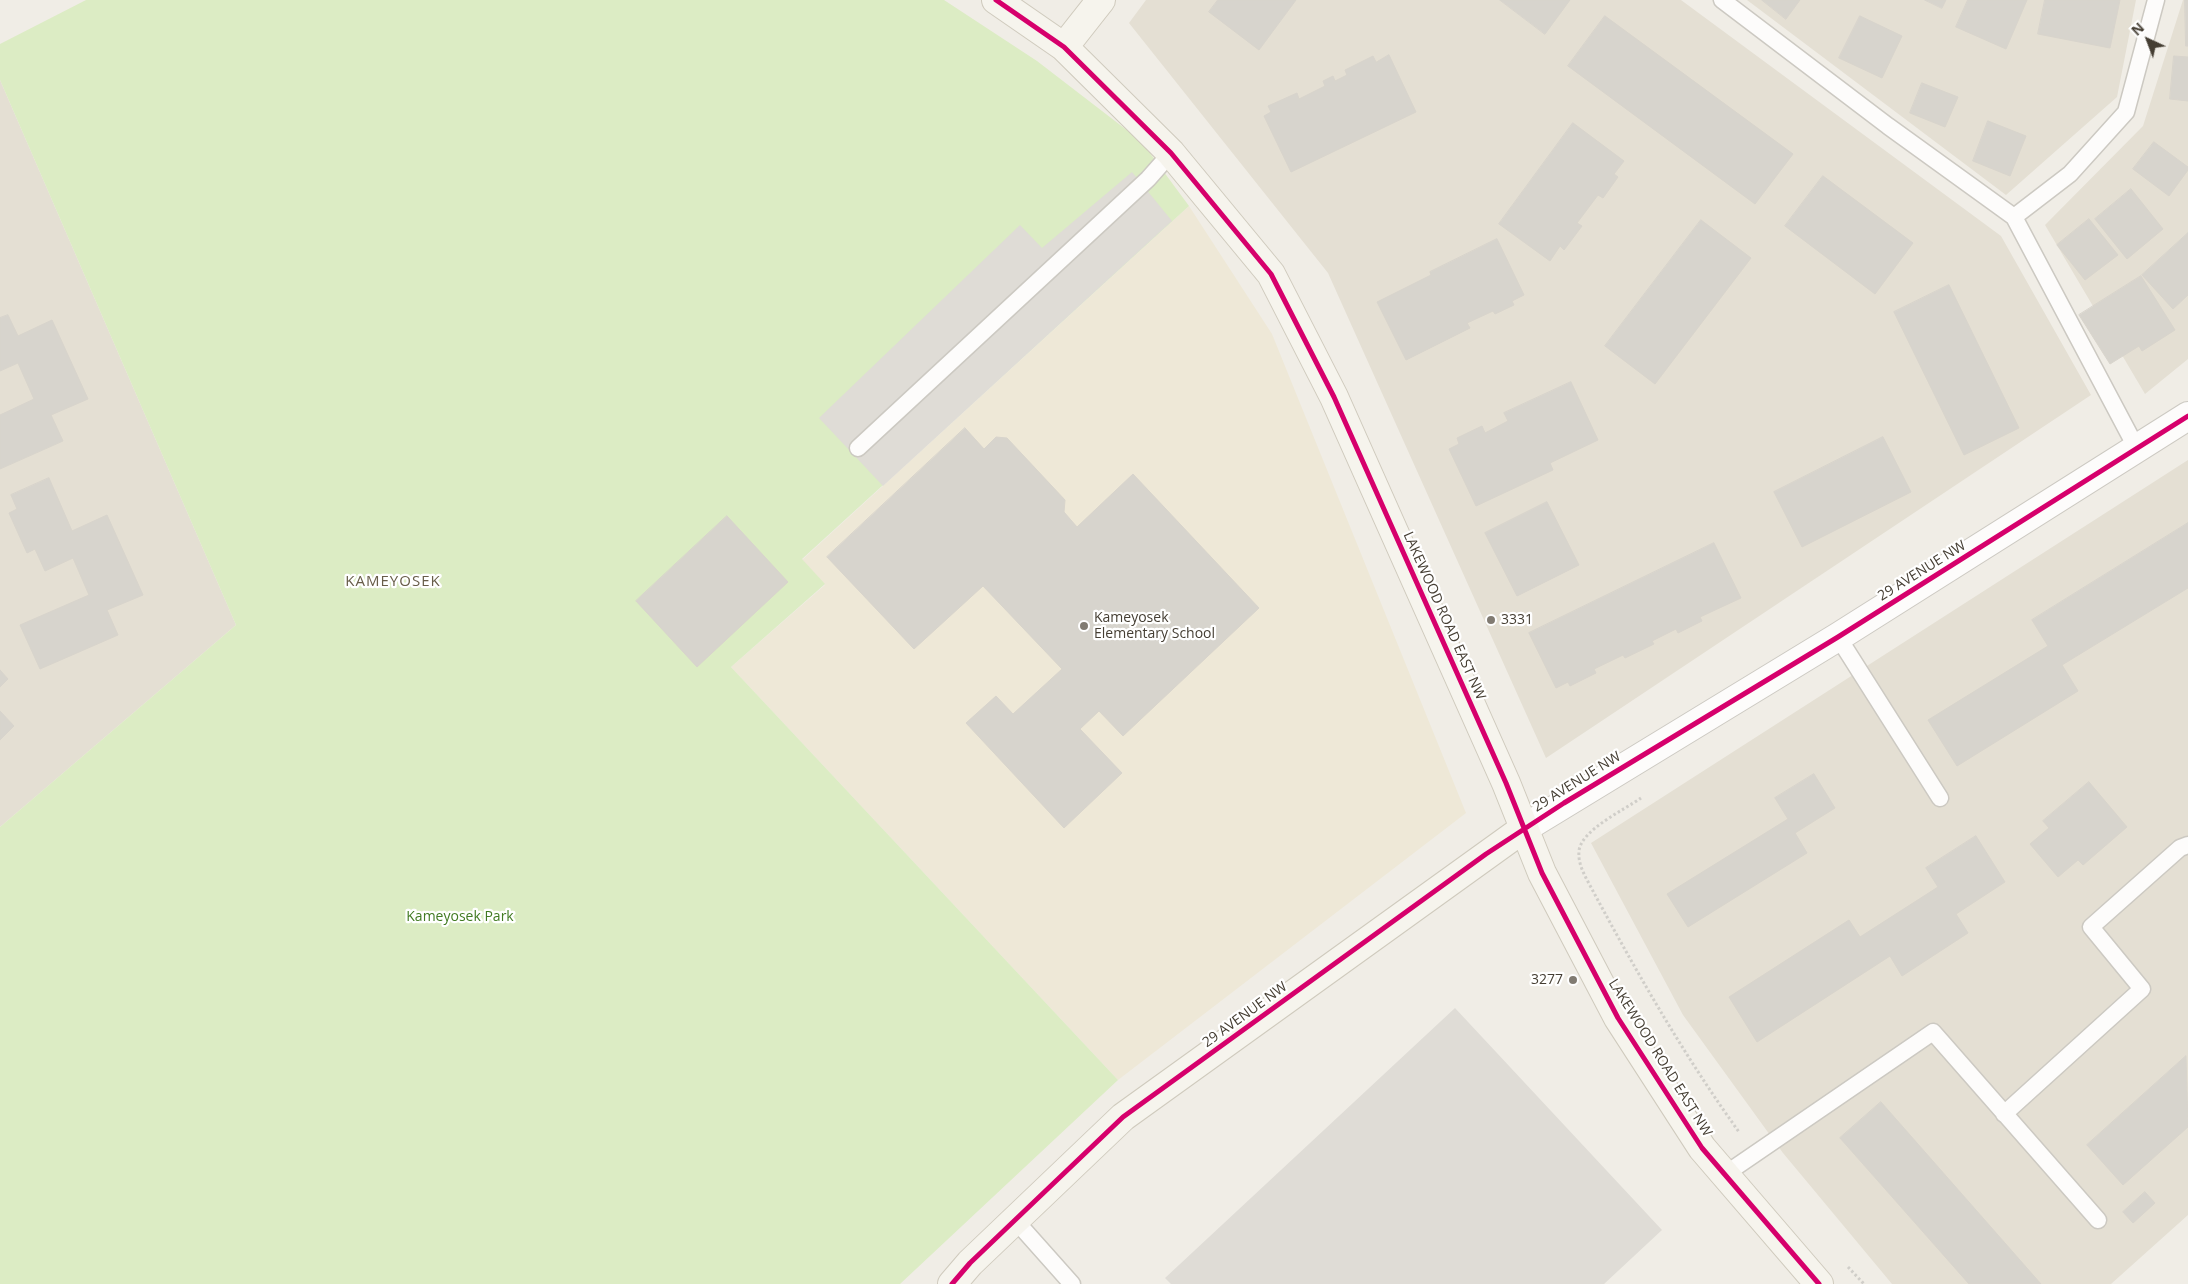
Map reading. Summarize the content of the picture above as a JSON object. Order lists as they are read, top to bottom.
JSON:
{
  "streets": {
    "street": ["29 AVENUE NW", "LAKEWOOD ROAD EAST NW"]
  },
  "crossings": [
    ["29 AVENUE NW", "LAKEWOOD ROAD EAST NW"]
  ],
  "districts": ["KAMEYOSEK"],
  "parks": ["Kameyosek Park"],
  "places": ["3331", "Kameyosek Elementary School", "3277"],
  "north": "top left"
}
